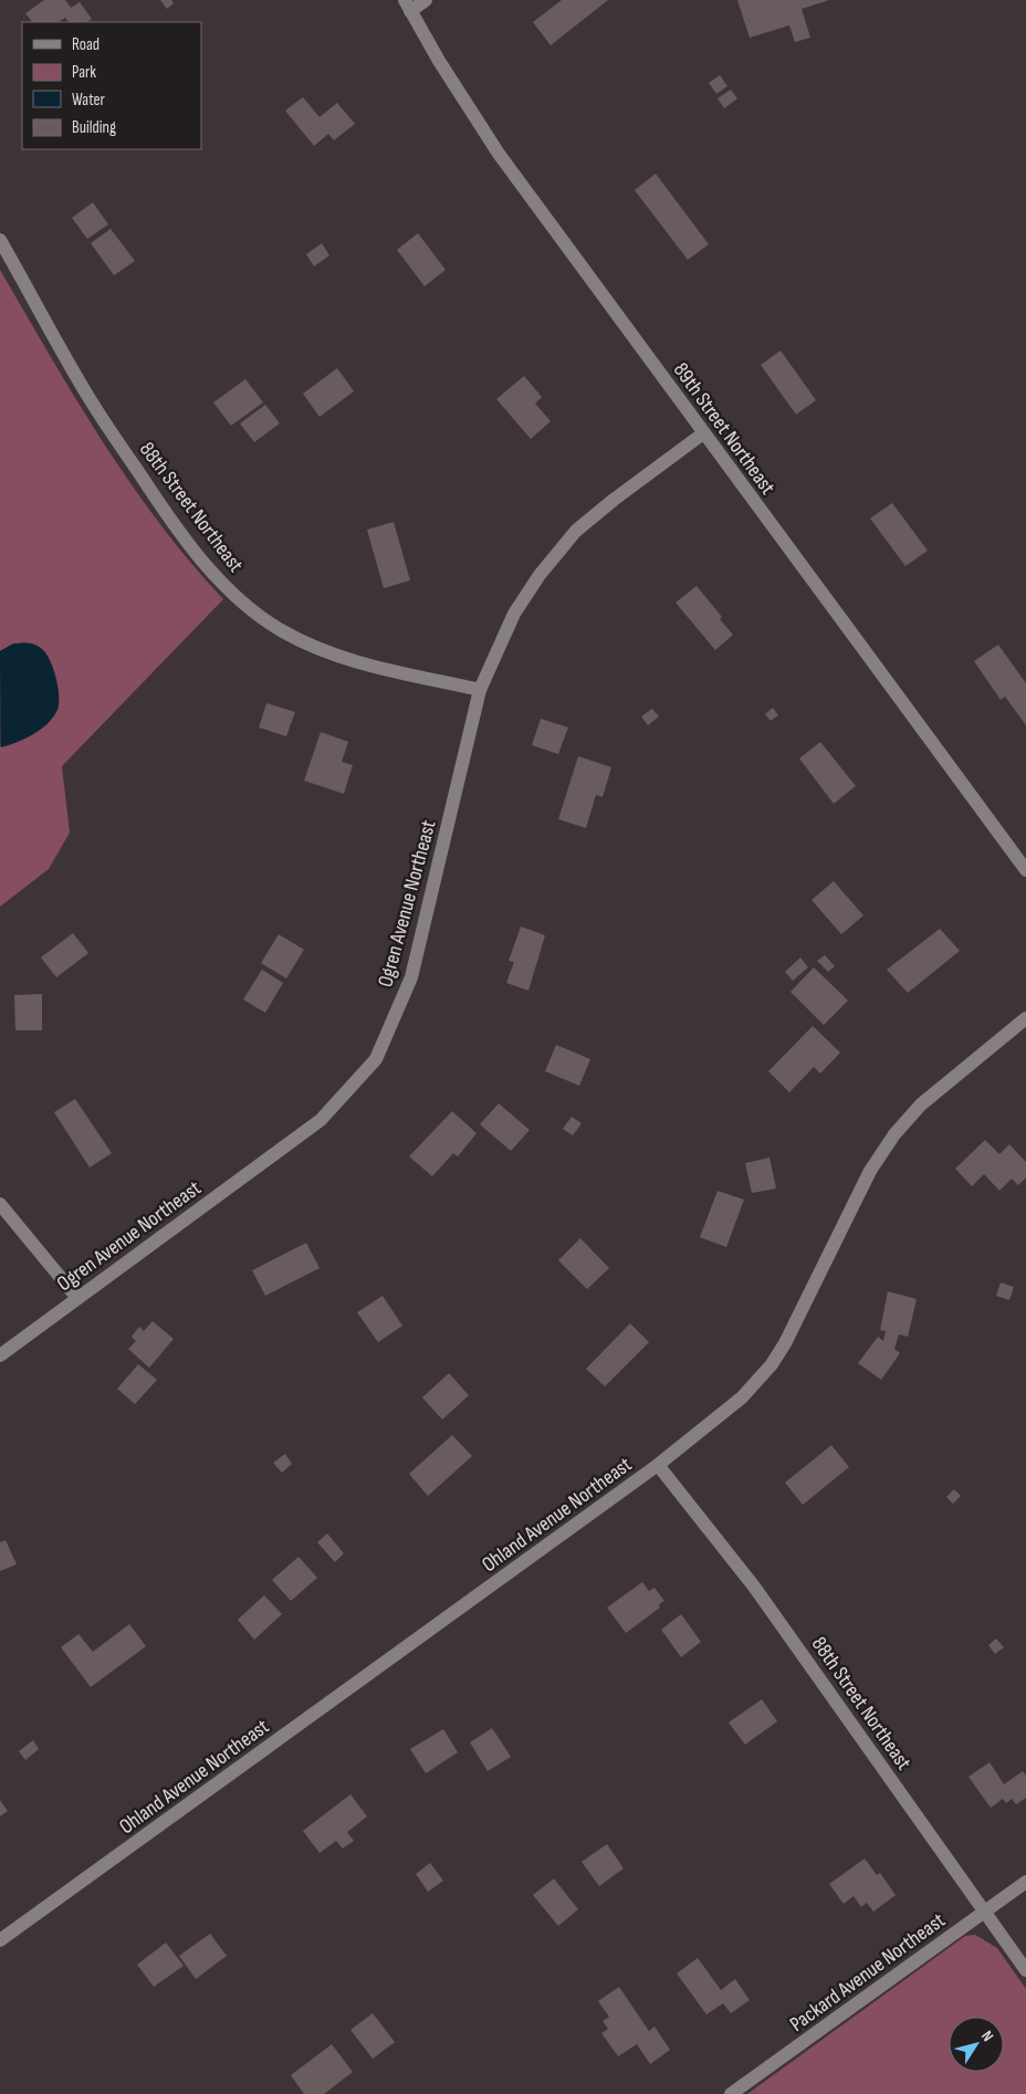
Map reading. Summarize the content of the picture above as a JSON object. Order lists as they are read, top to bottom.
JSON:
{
  "streets": {
    "street": [
      "89th Street Northeast",
      "88th Street Northeast",
      "Ogren Avenue Northeast",
      "Ohland Avenue Northeast",
      "Packard Avenue Northeast"
    ]
  },
  "crossings": [
    ["89th Street Northeast", "Ogren Avenue Northeast"],
    ["88th Street Northeast", "Ogren Avenue Northeast"],
    ["88th Street Northeast", "Ohland Avenue Northeast"],
    ["88th Street Northeast", "Packard Avenue Northeast"]
  ],
  "legend": [
    "Road",
    "Park",
    "Water",
    "Building"
  ],
  "north": "top right"
}
